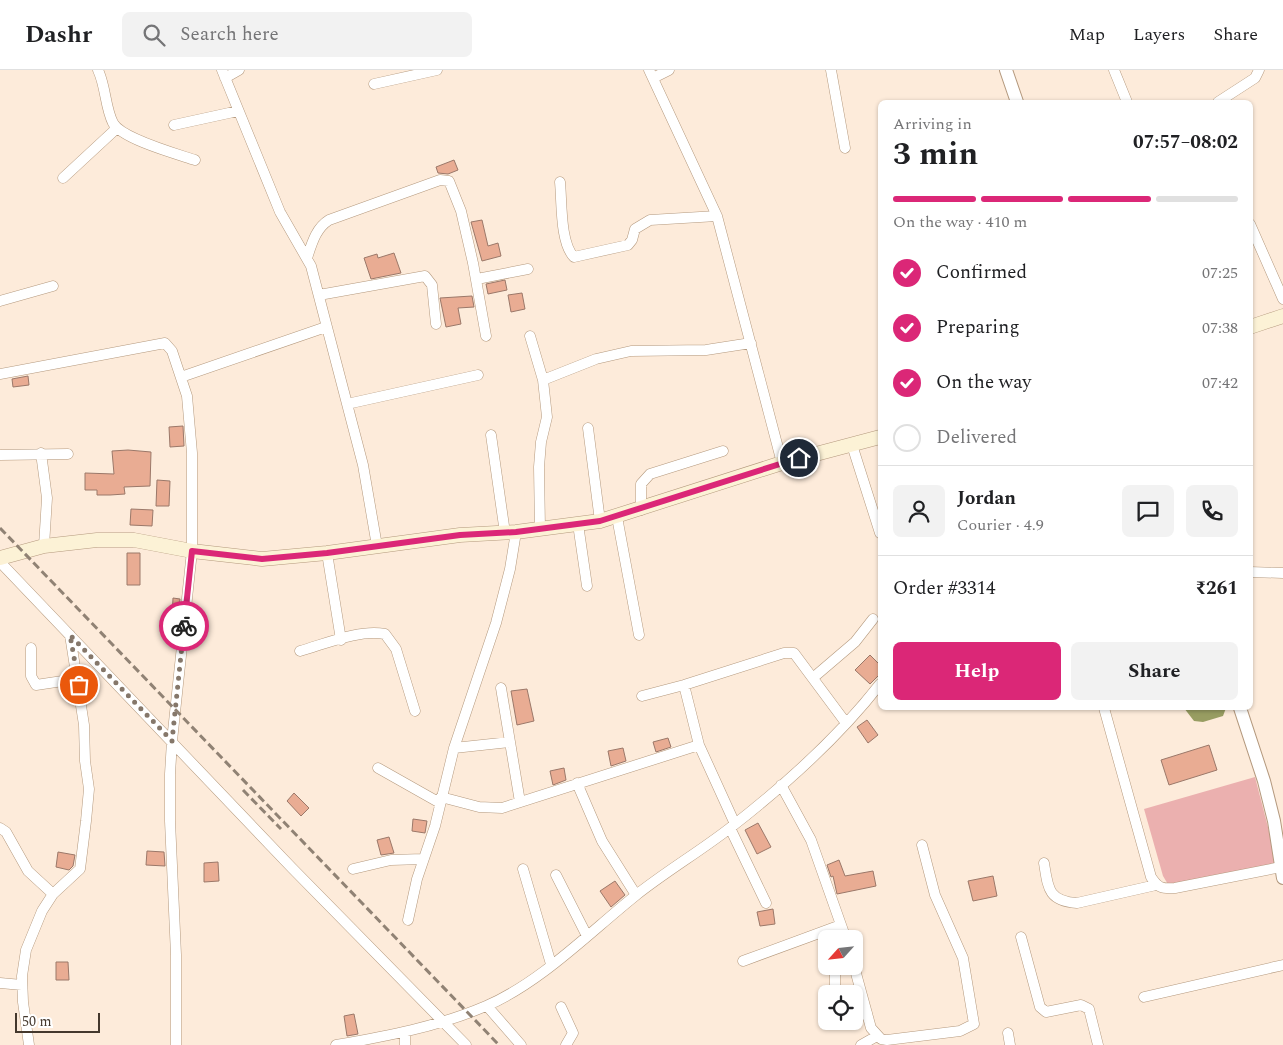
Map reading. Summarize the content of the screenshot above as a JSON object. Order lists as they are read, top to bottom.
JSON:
{
  "scale_bar": "50 m",
  "north": "bottom left",
  "page": {
    "header": "Dashr",
    "search": "Search here",
    "nav": ["Map", "Layers", "Share"],
    "heading": ["3 min", "Arriving in", "07:57–08:02"],
    "panel": [
      "Jordan",
      "Courier · 4.9",
      "Order #3314",
      "₹261"
    ],
    "bar": "On the way · 410 m",
    "list": [
      ["Confirmed", "07:25"],
      ["Preparing", "07:38"],
      ["On the way", "07:42"],
      "Delivered"
    ],
    "buttons": ["Help", "Share"],
    "scale": "50 m"
  }
}
